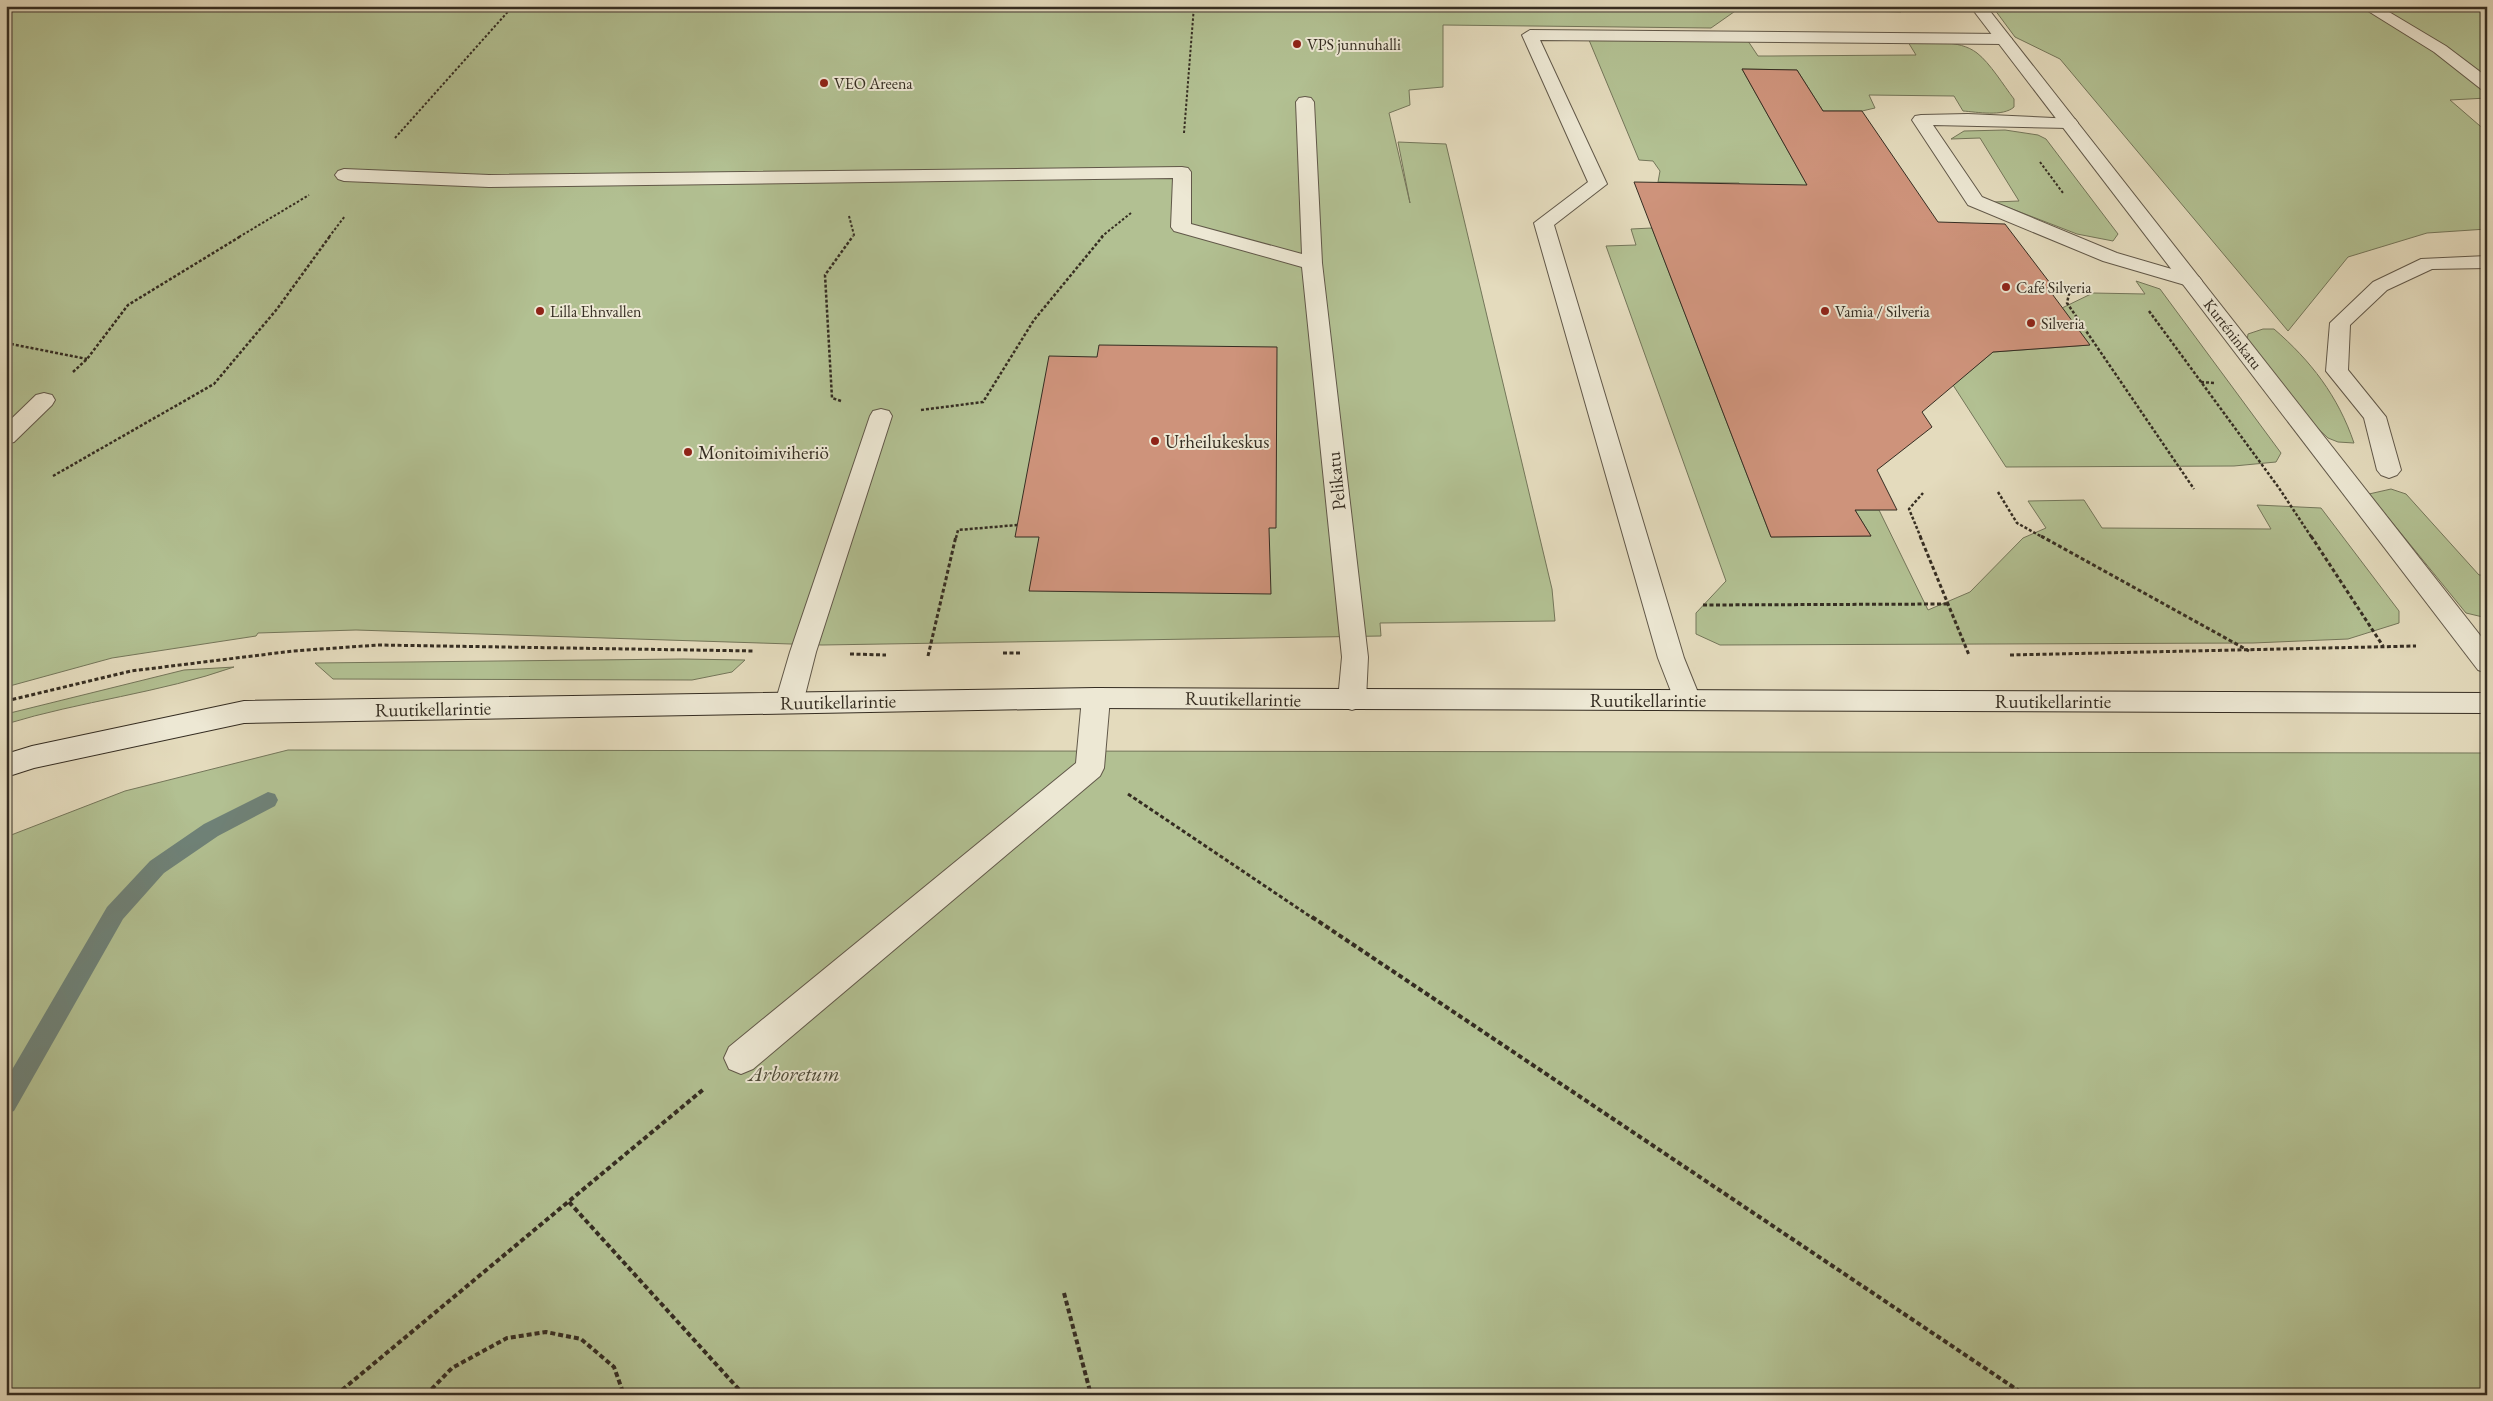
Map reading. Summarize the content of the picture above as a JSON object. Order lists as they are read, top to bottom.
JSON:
{
  "streets": {
    "main road": ["Kurténinkatu", "Pelikatu", "Ruutikellarintie"]
  },
  "crossings": [
    ["Pelikatu", "Ruutikellarintie"]
  ],
  "parks": ["Arboretum"],
  "places": [
    "VPS junnuhalli",
    "VEO Areena",
    "Café Silveria",
    "Lilla Ehnvallen",
    "Vamia / Silveria",
    "Silveria",
    "Urheilukeskus",
    "Monitoimiviheriö"
  ]
}
